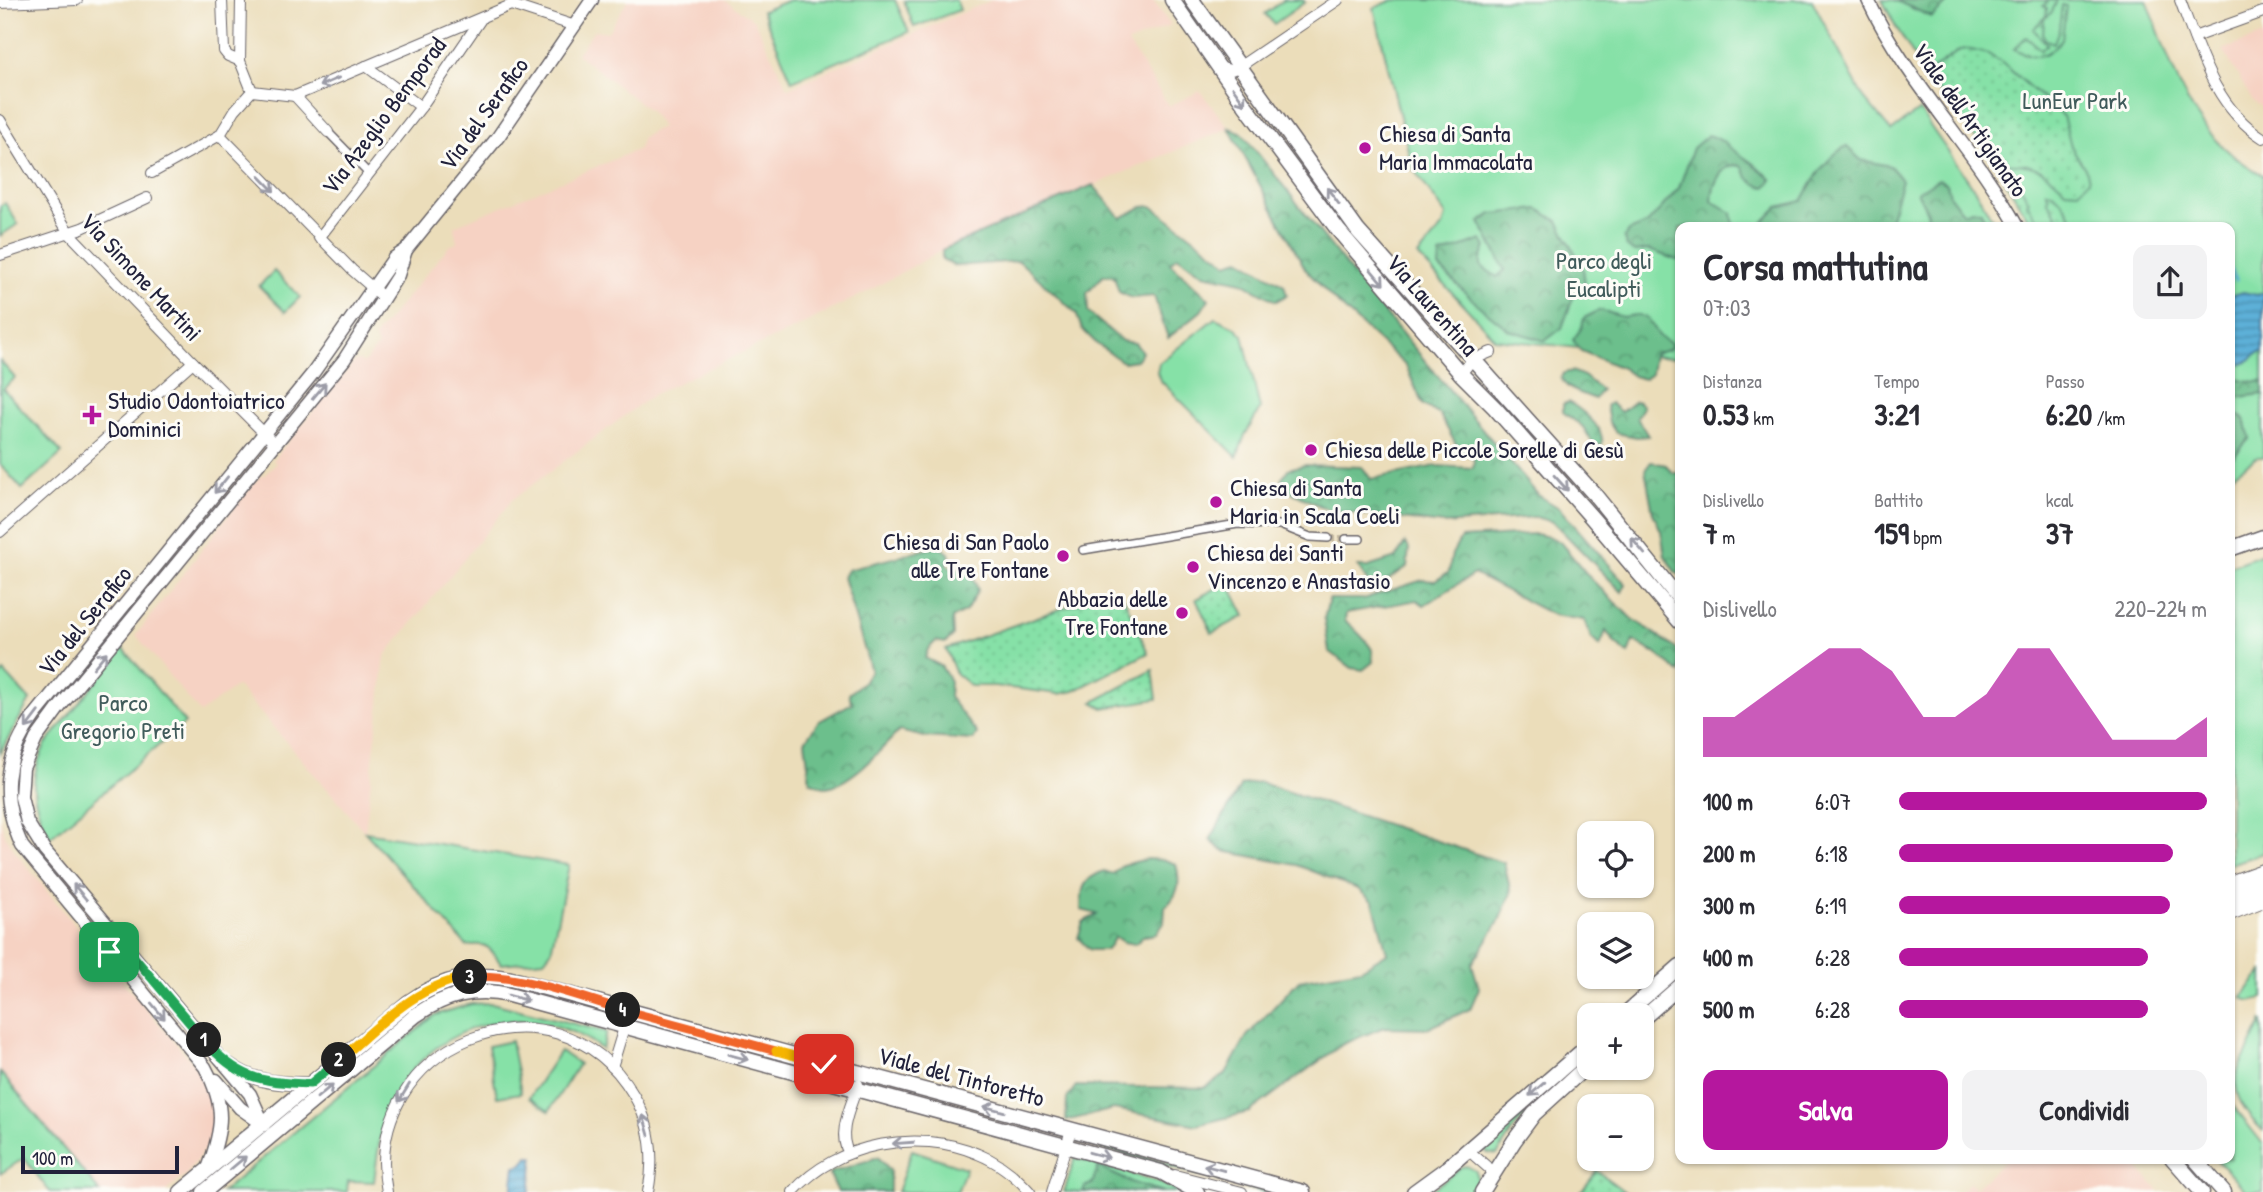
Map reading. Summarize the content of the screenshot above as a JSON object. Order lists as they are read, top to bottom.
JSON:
{
  "streets": {
    "main road": ["Via Laurentina", "Viale del Tintoretto"],
    "street": [
      "Via del Serafico",
      "Via Azeglio Bemporad",
      "Viale dell'Artigianato",
      "Via Simone Martini"
    ]
  },
  "crossings": [
    ["Via del Serafico", "Via Simone Martini"],
    ["Via del Serafico", "Viale del Tintoretto"]
  ],
  "parks": ["LunEur Park", "Parco degli Eucalipti", "Parco Gregorio Preti"],
  "places": {
    "other": [
      "Chiesa di Santa Maria Immacolata",
      "Chiesa delle Piccole Sorelle di Gesù",
      "Chiesa di Santa Maria in Scala Coeli",
      "Chiesa di San Paolo alle Tre Fontane",
      "Chiesa dei Santi Vincenzo e Anastasio",
      "Abbazia delle Tre Fontane"
    ],
    "health": ["Studio Odontoiatrico Dominici"]
  },
  "scale_bar": "100 m",
  "page": {
    "heading": ["Corsa mattutina", "07:03"],
    "stats": [
      ["Distanza", "0.53 km"],
      ["Tempo", "3:21"],
      ["Passo", "6:20 /km"],
      ["Dislivello", "7 m"],
      ["Battito", "159 bpm"],
      ["kcal", "37"]
    ],
    "chart": ["Dislivello", "220–224 m"],
    "list": [
      {
        "name": "100 m",
        "note": "6:07"
      },
      {
        "name": "200 m",
        "note": "6:18"
      },
      {
        "name": "300 m",
        "note": "6:19"
      },
      {
        "name": "400 m",
        "note": "6:28"
      },
      {
        "name": "500 m",
        "note": "6:28"
      }
    ],
    "map_buttons": ["+", "−"],
    "pins": [
      "3",
      "4",
      "1",
      "2"
    ],
    "buttons": ["Salva", "Condividi"],
    "scale": "100 m"
  }
}
